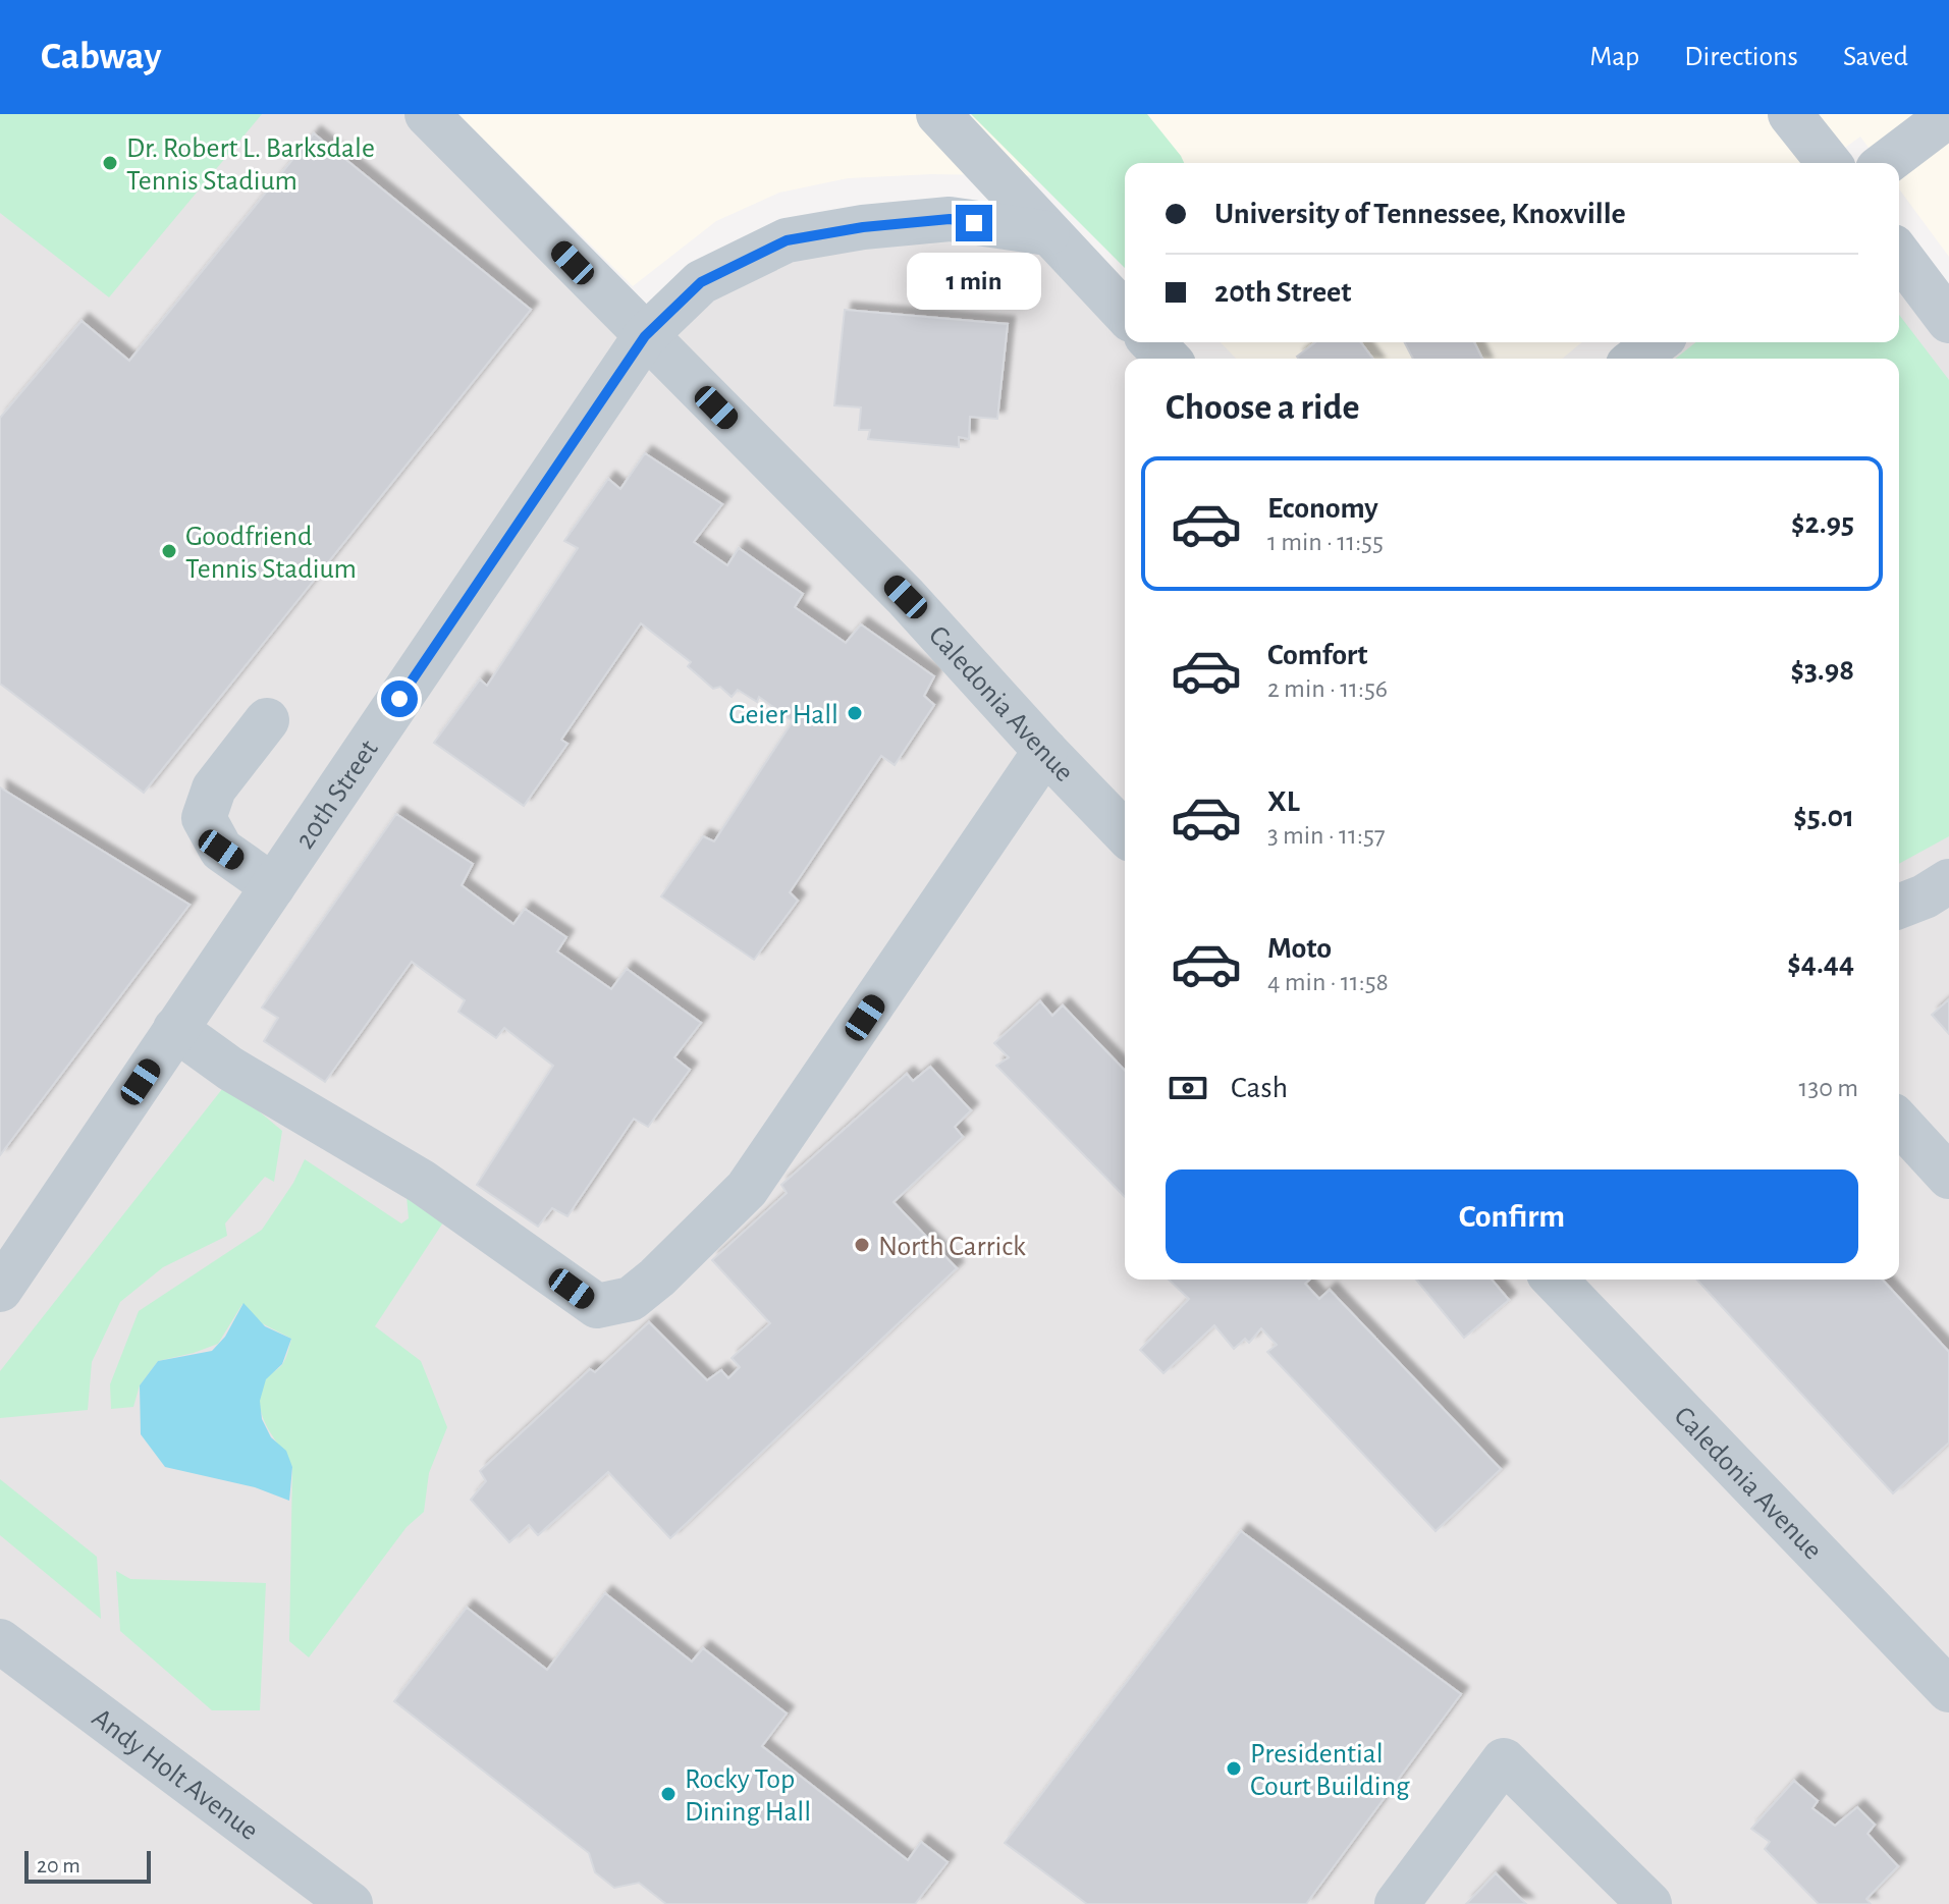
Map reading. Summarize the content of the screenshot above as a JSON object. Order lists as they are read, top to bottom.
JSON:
{
  "streets": {
    "street": ["Caledonia Avenue", "20th Street", "Andy Holt Avenue"]
  },
  "crossings": [
    ["Caledonia Avenue", "20th Street"]
  ],
  "places": [
    "Dr. Robert L. Barksdale Tennis Stadium",
    "Goodfriend Tennis Stadium",
    "Geier Hall",
    "North Carrick",
    "Presidential Court Building",
    "Rocky Top Dining Hall"
  ],
  "scale_bar": "20 m",
  "page": {
    "header": "Cabway",
    "nav": ["Map", "Directions", "Saved"],
    "banner": ["University of Tennessee, Knoxville", "20th Street"],
    "bubble": "1 min",
    "heading": "Choose a ride",
    "list": [
      {
        "name": "Economy",
        "note": "1 min · 11:55",
        "value": "$2.95"
      },
      {
        "name": "Comfort",
        "note": "2 min · 11:56",
        "value": "$3.98"
      },
      {
        "name": "XL",
        "note": "3 min · 11:57",
        "value": "$5.01"
      },
      {
        "name": "Moto",
        "note": "4 min · 11:58",
        "value": "$4.44"
      }
    ],
    "pay": ["Cash", "130 m"],
    "buttons": "Confirm",
    "scale": "20 m"
  }
}
